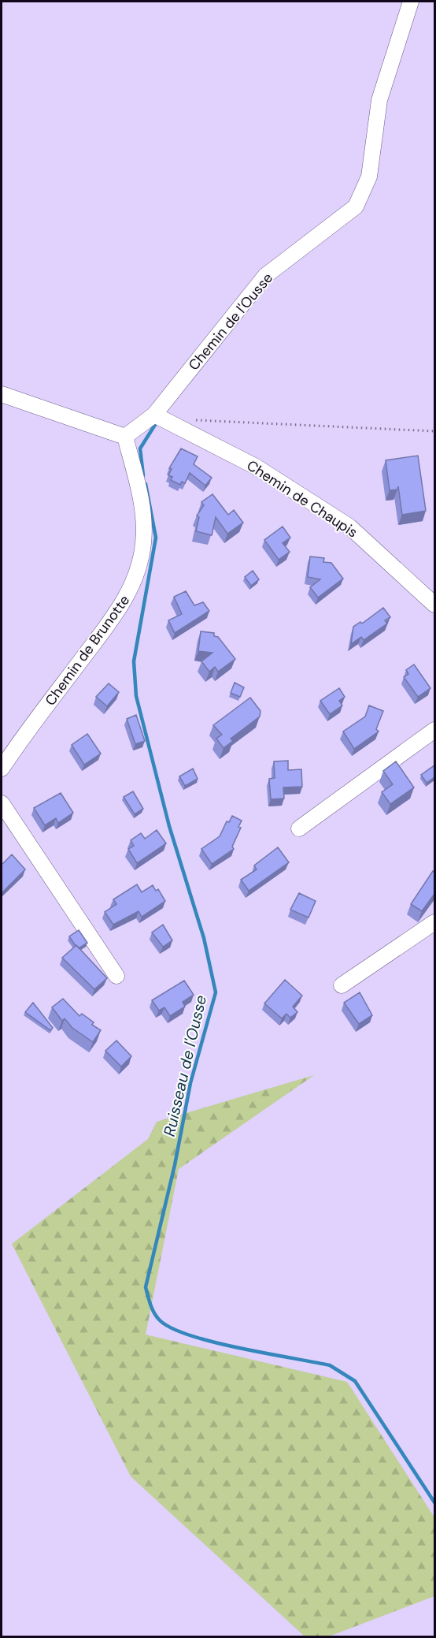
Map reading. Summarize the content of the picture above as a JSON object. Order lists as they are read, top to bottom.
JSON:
{
  "streets": {
    "street": ["Chemin de l'Ousse", "Chemin de Chaupis", "Chemin de Brunotte"]
  },
  "crossings": [
    ["Chemin de l'Ousse", "Chemin de Chaupis"],
    ["Chemin de l'Ousse", "Chemin de Brunotte"]
  ],
  "water": ["Ruisseau de l'Ousse"]
}
